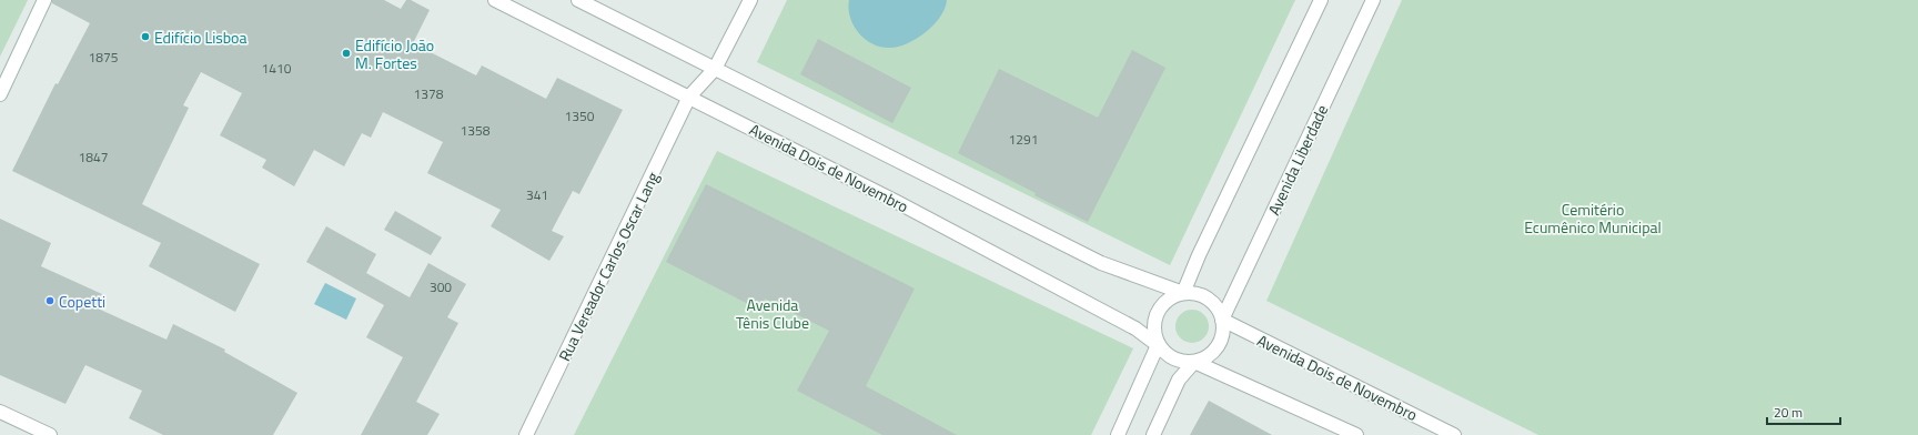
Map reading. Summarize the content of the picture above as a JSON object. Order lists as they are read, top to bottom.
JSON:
{
  "streets": {
    "street": ["Avenida Liberdade", "Avenida Dois de Novembro", "Rua Vereador Carlos Oscar Lang"]
  },
  "crossings": [
    ["Avenida Liberdade", "Avenida Dois de Novembro"],
    ["Avenida Dois de Novembro", "Rua Vereador Carlos Oscar Lang"]
  ],
  "parks": ["Cemitério Ecumênico Municipal", "Avenida Tênis Clube"],
  "places": ["Edifício Lisboa", "Edifício João M. Fortes", "Copetti"],
  "house_numbers": [
    "1875",
    "1410",
    "1378",
    "1350",
    "1358",
    "1291",
    "1847",
    "341",
    "300"
  ],
  "scale_bar": "20 m"
}
